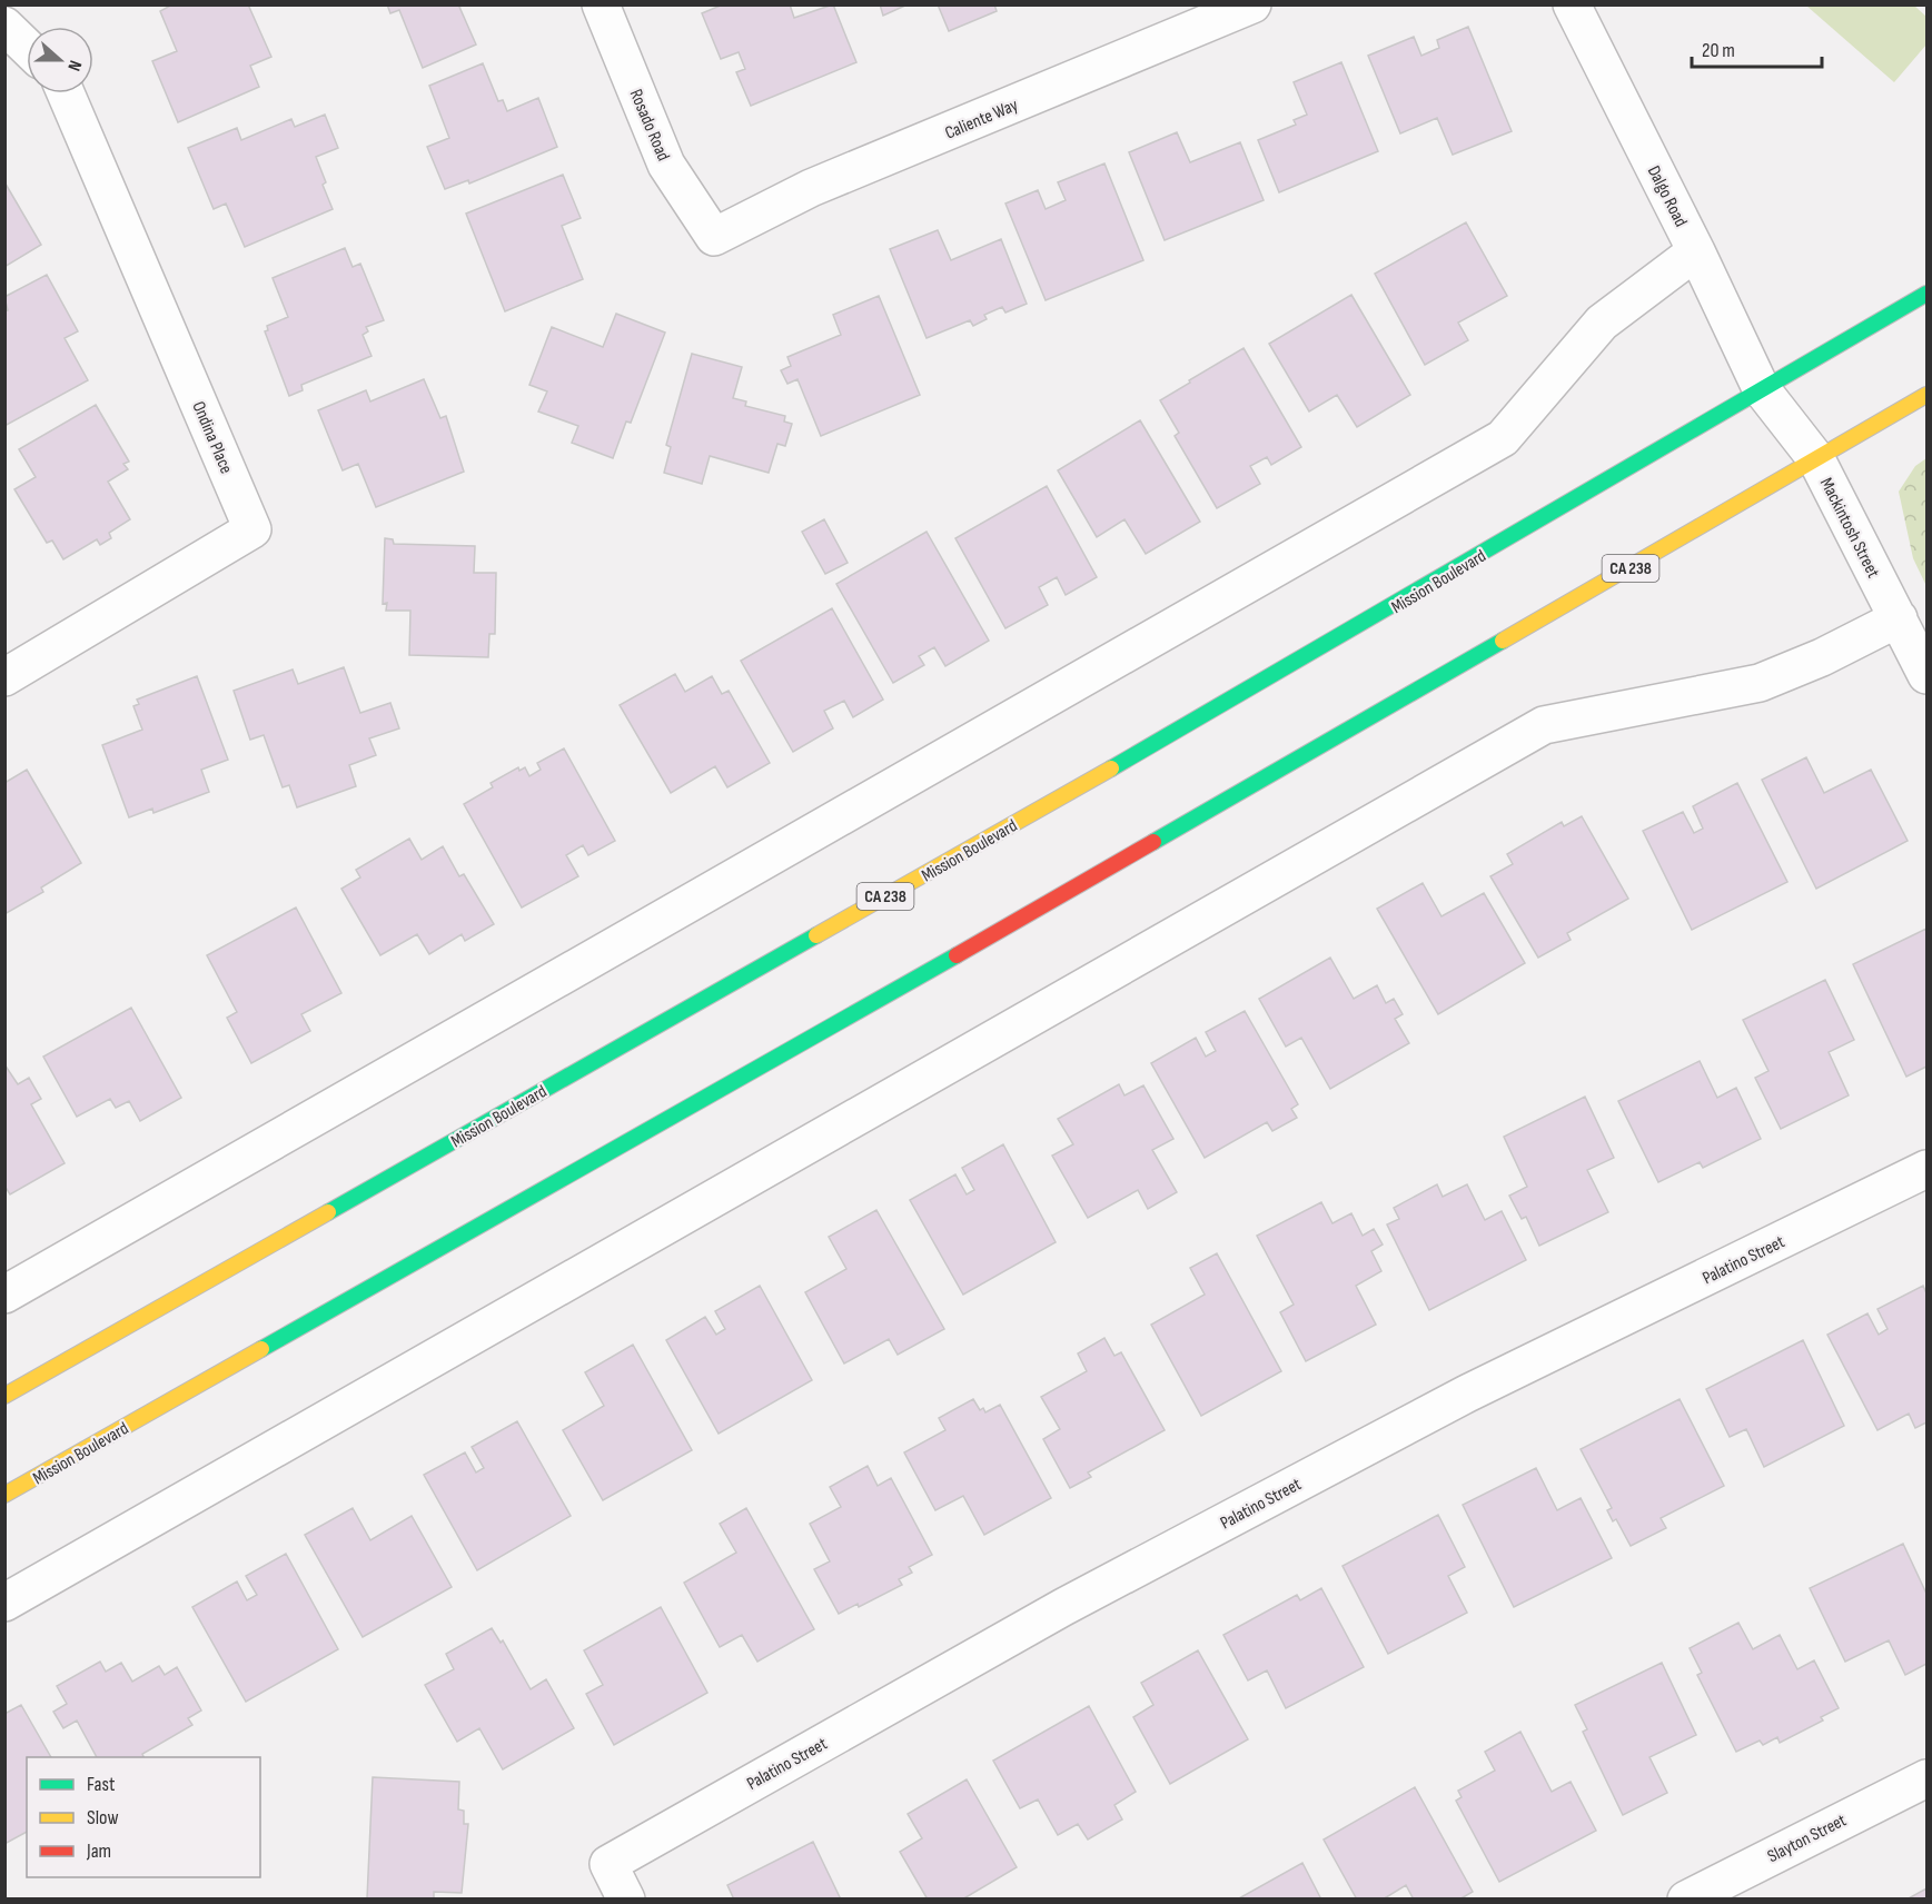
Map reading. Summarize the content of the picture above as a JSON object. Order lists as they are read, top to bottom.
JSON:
{
  "streets": {
    "main road": ["CA 238", "Mission Boulevard"],
    "street": [
      "Caliente Way",
      "Rosado Road",
      "Dalgo Road",
      "Ondina Place",
      "Mackintosh Street",
      "Palatino Street",
      "Slayton Street"
    ]
  },
  "crossings": [
    ["Caliente Way", "Rosado Road"],
    ["Dalgo Road", "Mackintosh Street"],
    ["Dalgo Road", "Mission Boulevard"],
    ["Mackintosh Street", "Mission Boulevard"]
  ],
  "legend": ["Fast", "Slow", "Jam"],
  "scale_bar": "20 m",
  "north": "right"
}
